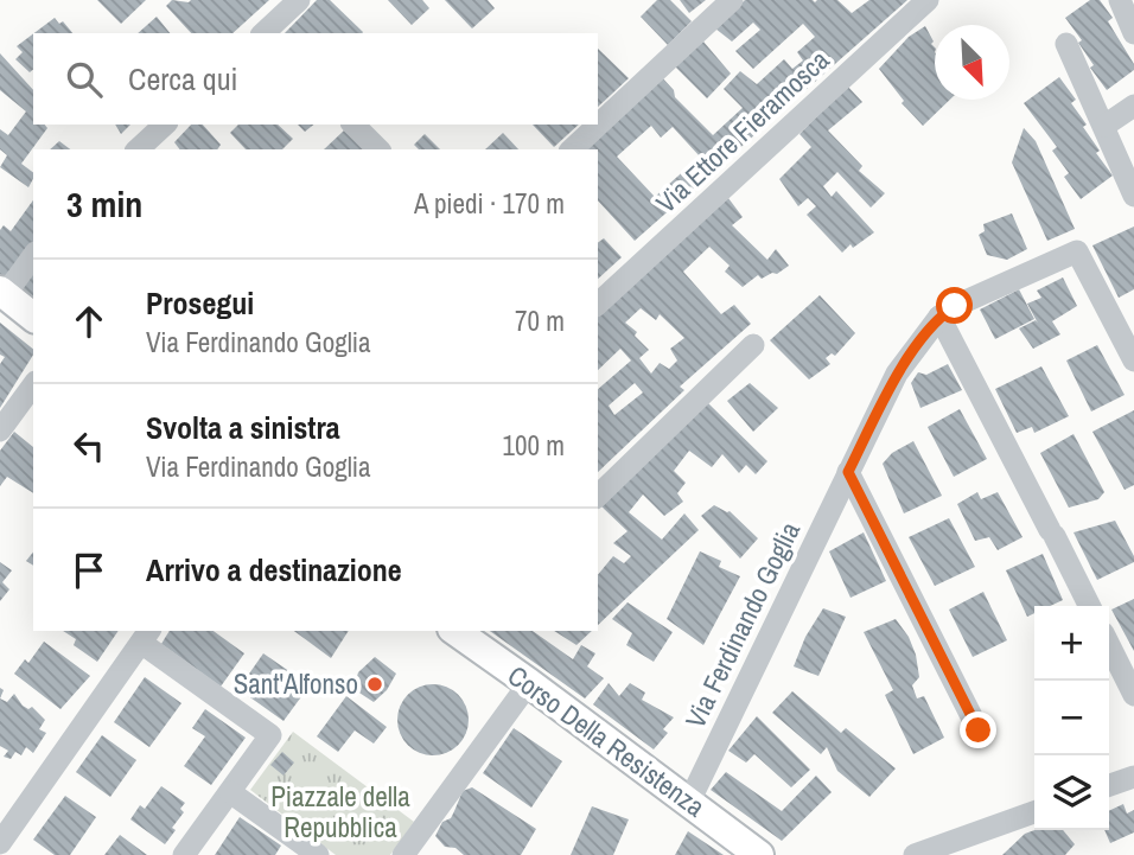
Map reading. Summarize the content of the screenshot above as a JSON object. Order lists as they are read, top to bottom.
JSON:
{
  "streets": {
    "main road": ["Corso Della Resistenza"],
    "street": ["Via Ettore Fieramosca", "Via Ferdinando Goglia"]
  },
  "crossings": [
    ["Via Ferdinando Goglia", "Corso Della Resistenza"]
  ],
  "parks": ["Piazzale della Repubblica"],
  "places": ["Sant'Alfonso"],
  "north": "bottom right",
  "page": {
    "search": "Cerca qui",
    "heading": ["3 min", "A piedi · 170 m"],
    "list": [
      ["Prosegui", "Via Ferdinando Goglia", "70 m"],
      ["Svolta a sinistra", "Via Ferdinando Goglia", "100 m"],
      "Arrivo a destinazione"
    ],
    "map_buttons": ["+", "−"]
  }
}
